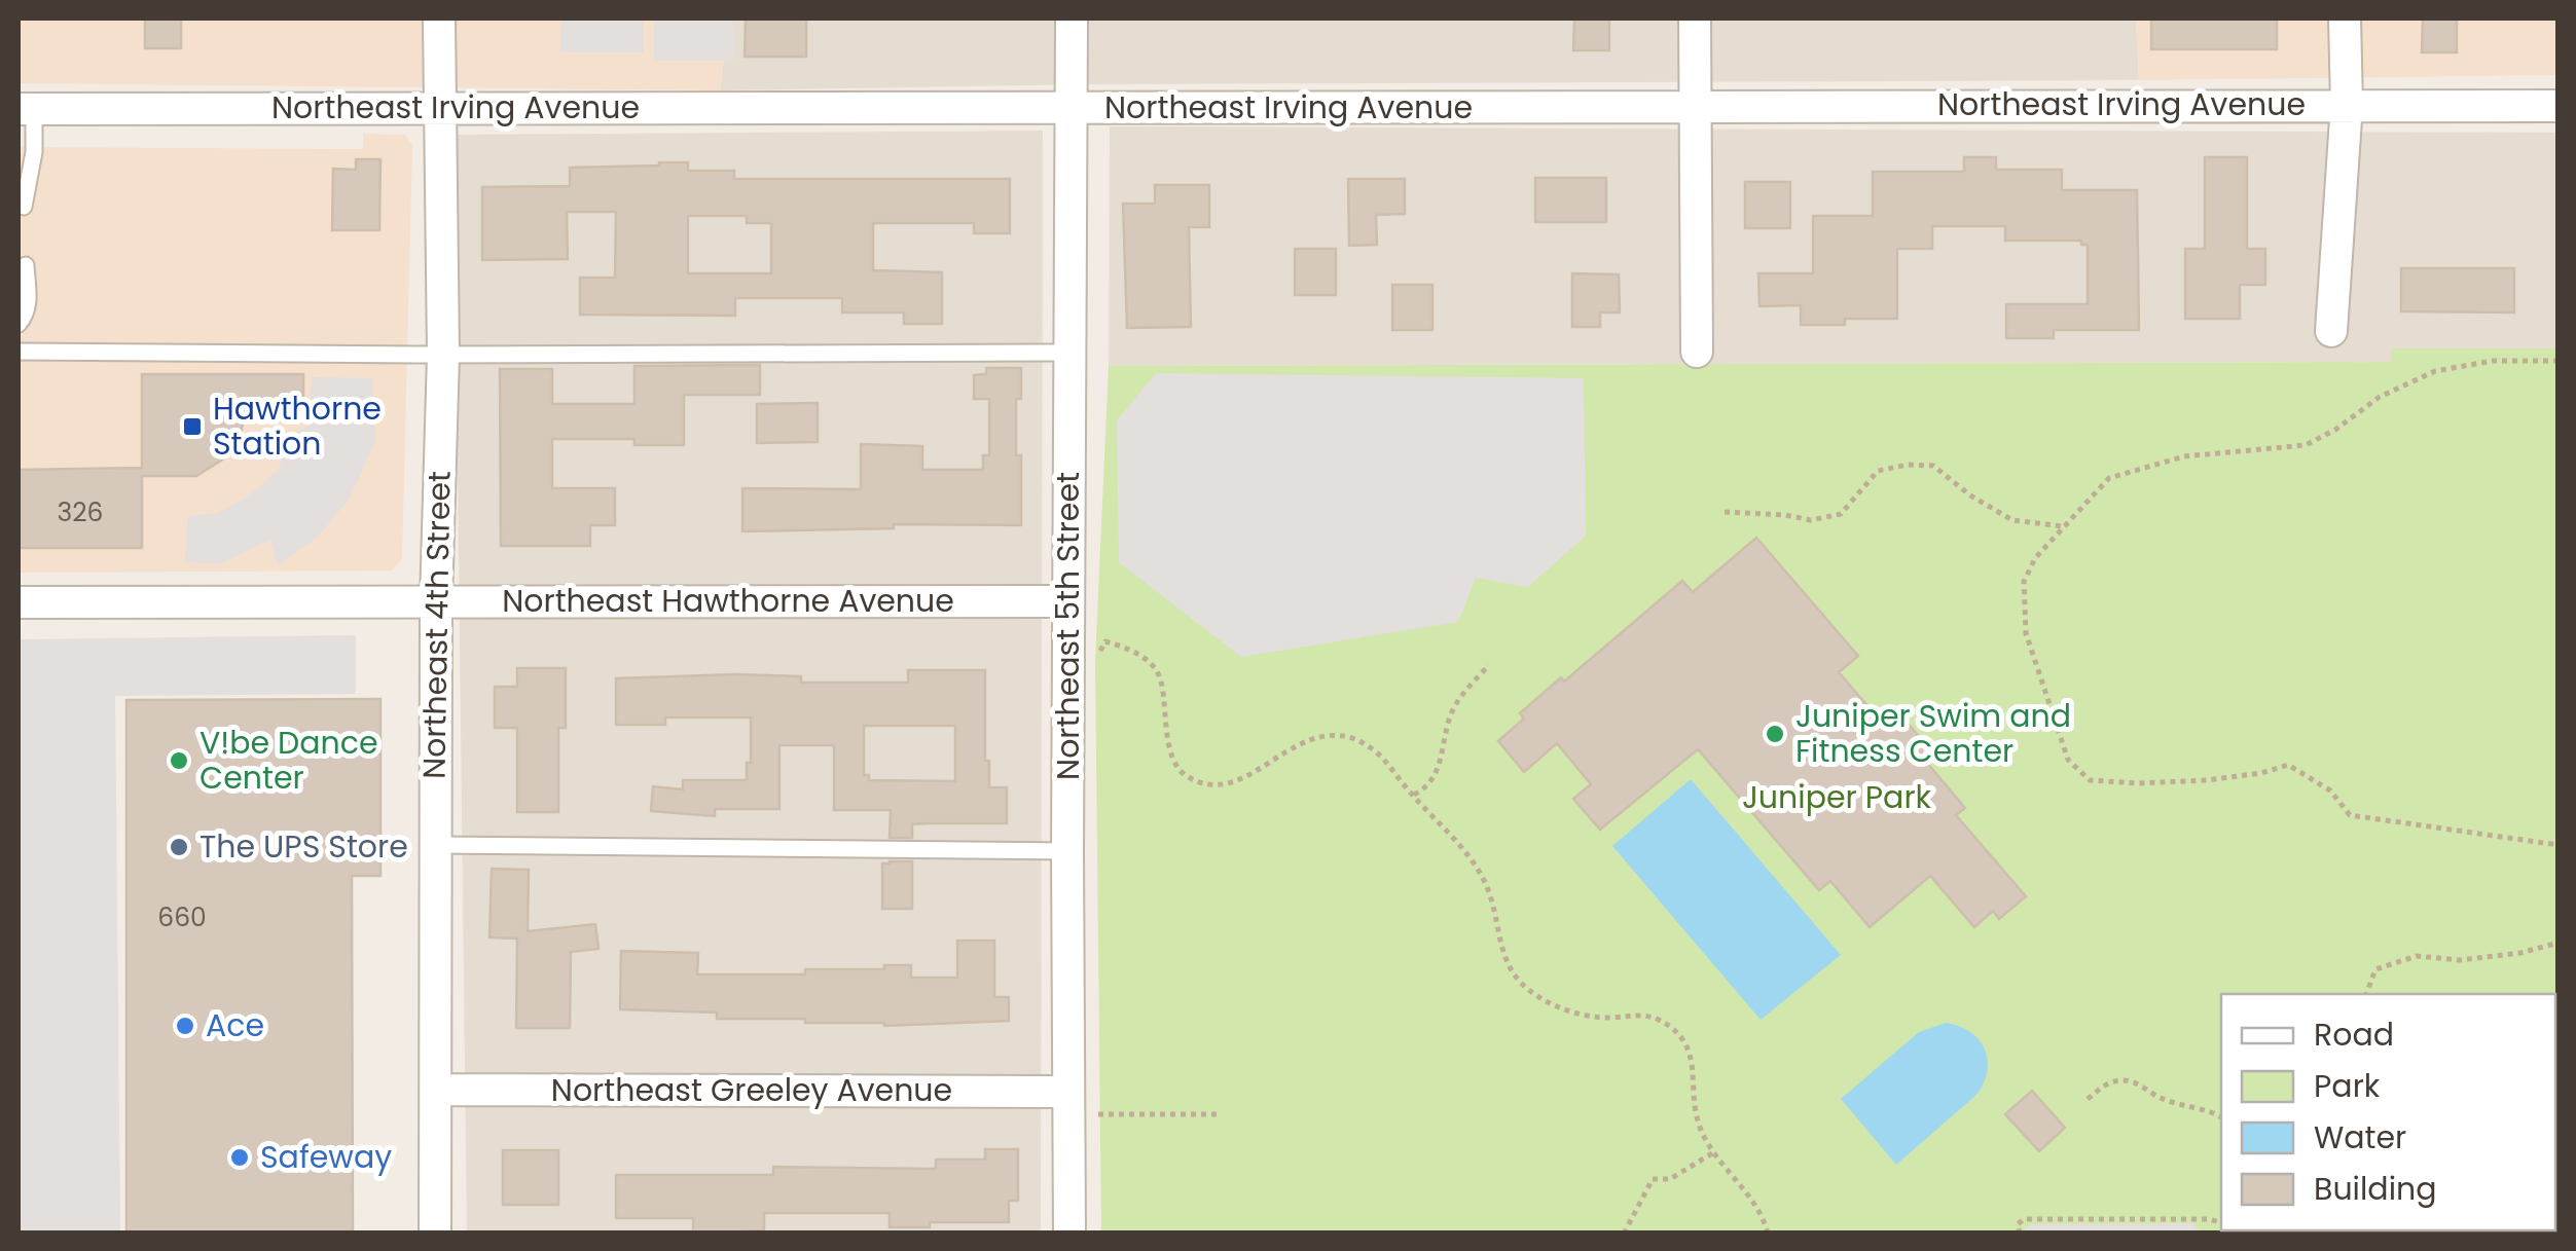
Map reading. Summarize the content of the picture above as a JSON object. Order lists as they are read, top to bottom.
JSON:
{
  "streets": {
    "street": [
      "Northeast Irving Avenue",
      "Northeast Hawthorne Avenue",
      "Northeast 4th Street",
      "Northeast 5th Street",
      "Northeast Greeley Avenue"
    ]
  },
  "crossings": [
    ["Northeast Irving Avenue", "Northeast 4th Street"],
    ["Northeast Irving Avenue", "Northeast 5th Street"],
    ["Northeast Hawthorne Avenue", "Northeast 4th Street"],
    ["Northeast Hawthorne Avenue", "Northeast 5th Street"],
    ["Northeast 4th Street", "Northeast Greeley Avenue"],
    ["Northeast 5th Street", "Northeast Greeley Avenue"]
  ],
  "parks": ["Juniper Park"],
  "places": {
    "transit": ["Hawthorne Station"],
    "other": [
      "Juniper Swim and Fitness Center",
      "V!be Dance Center",
      "The UPS Store",
      "Ace",
      "Safeway"
    ]
  },
  "house_numbers": ["326", "660"],
  "legend": [
    "Road",
    "Park",
    "Water",
    "Building"
  ]
}
